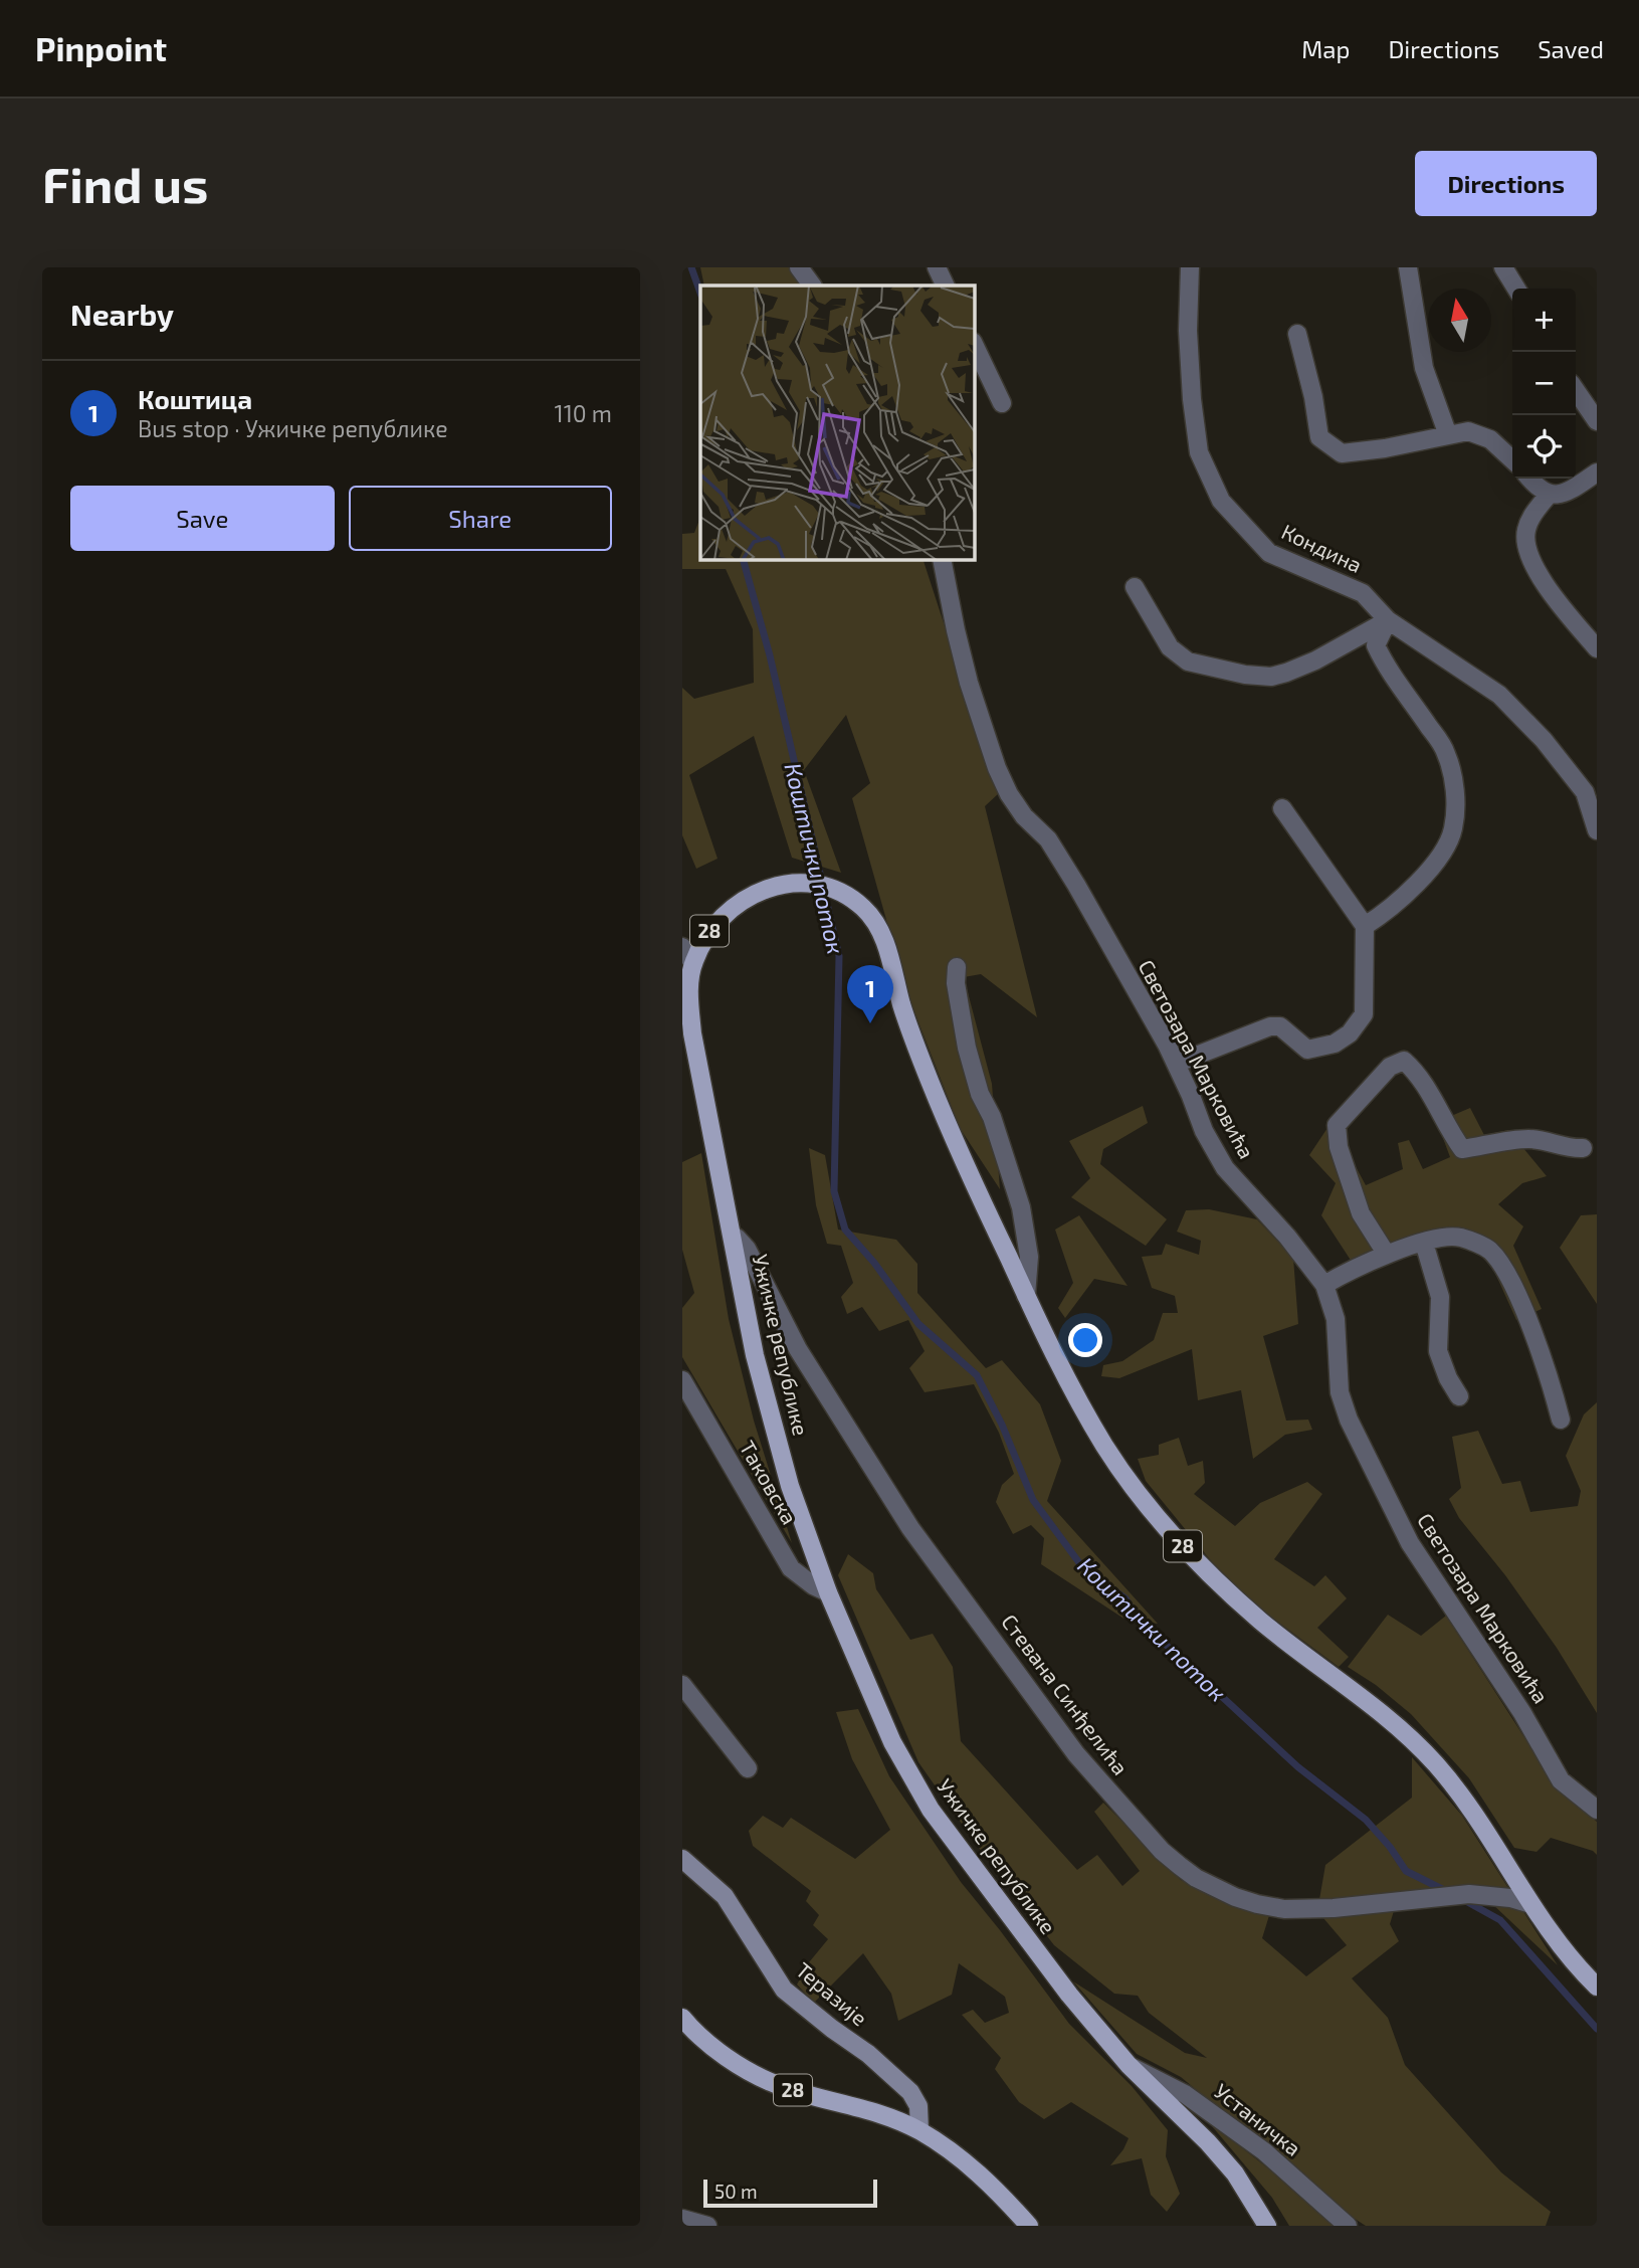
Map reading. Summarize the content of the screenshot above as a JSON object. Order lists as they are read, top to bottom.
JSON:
{
  "streets": {
    "main road": ["28", "Ужичке републике"],
    "street": [
      "Кондина",
      "Светозара Марковића",
      "Таковска",
      "Стевана Синђелића",
      "Теразије",
      "Устаничка"
    ]
  },
  "crossings": [
    ["28", "Теразије"],
    ["Ужичке републике", "Таковска"],
    ["Ужичке републике", "Стевана Синђелића"],
    ["Ужичке републике", "Устаничка"]
  ],
  "water": ["Коштички поток"],
  "scale_bar": "50 m",
  "north": "top",
  "page": {
    "header": "Pinpoint",
    "nav": ["Map", "Directions", "Saved"],
    "buttons": [
      "Directions",
      ["Save", "Share"]
    ],
    "title": "Find us",
    "heading": "Nearby",
    "map_buttons": ["+", "−"],
    "list": [
      {
        "mark": "1",
        "name": "Коштица",
        "note": "Bus stop · Ужичке републике",
        "value": "110 m"
      }
    ],
    "pins": "1",
    "scale": "50 m"
  }
}
